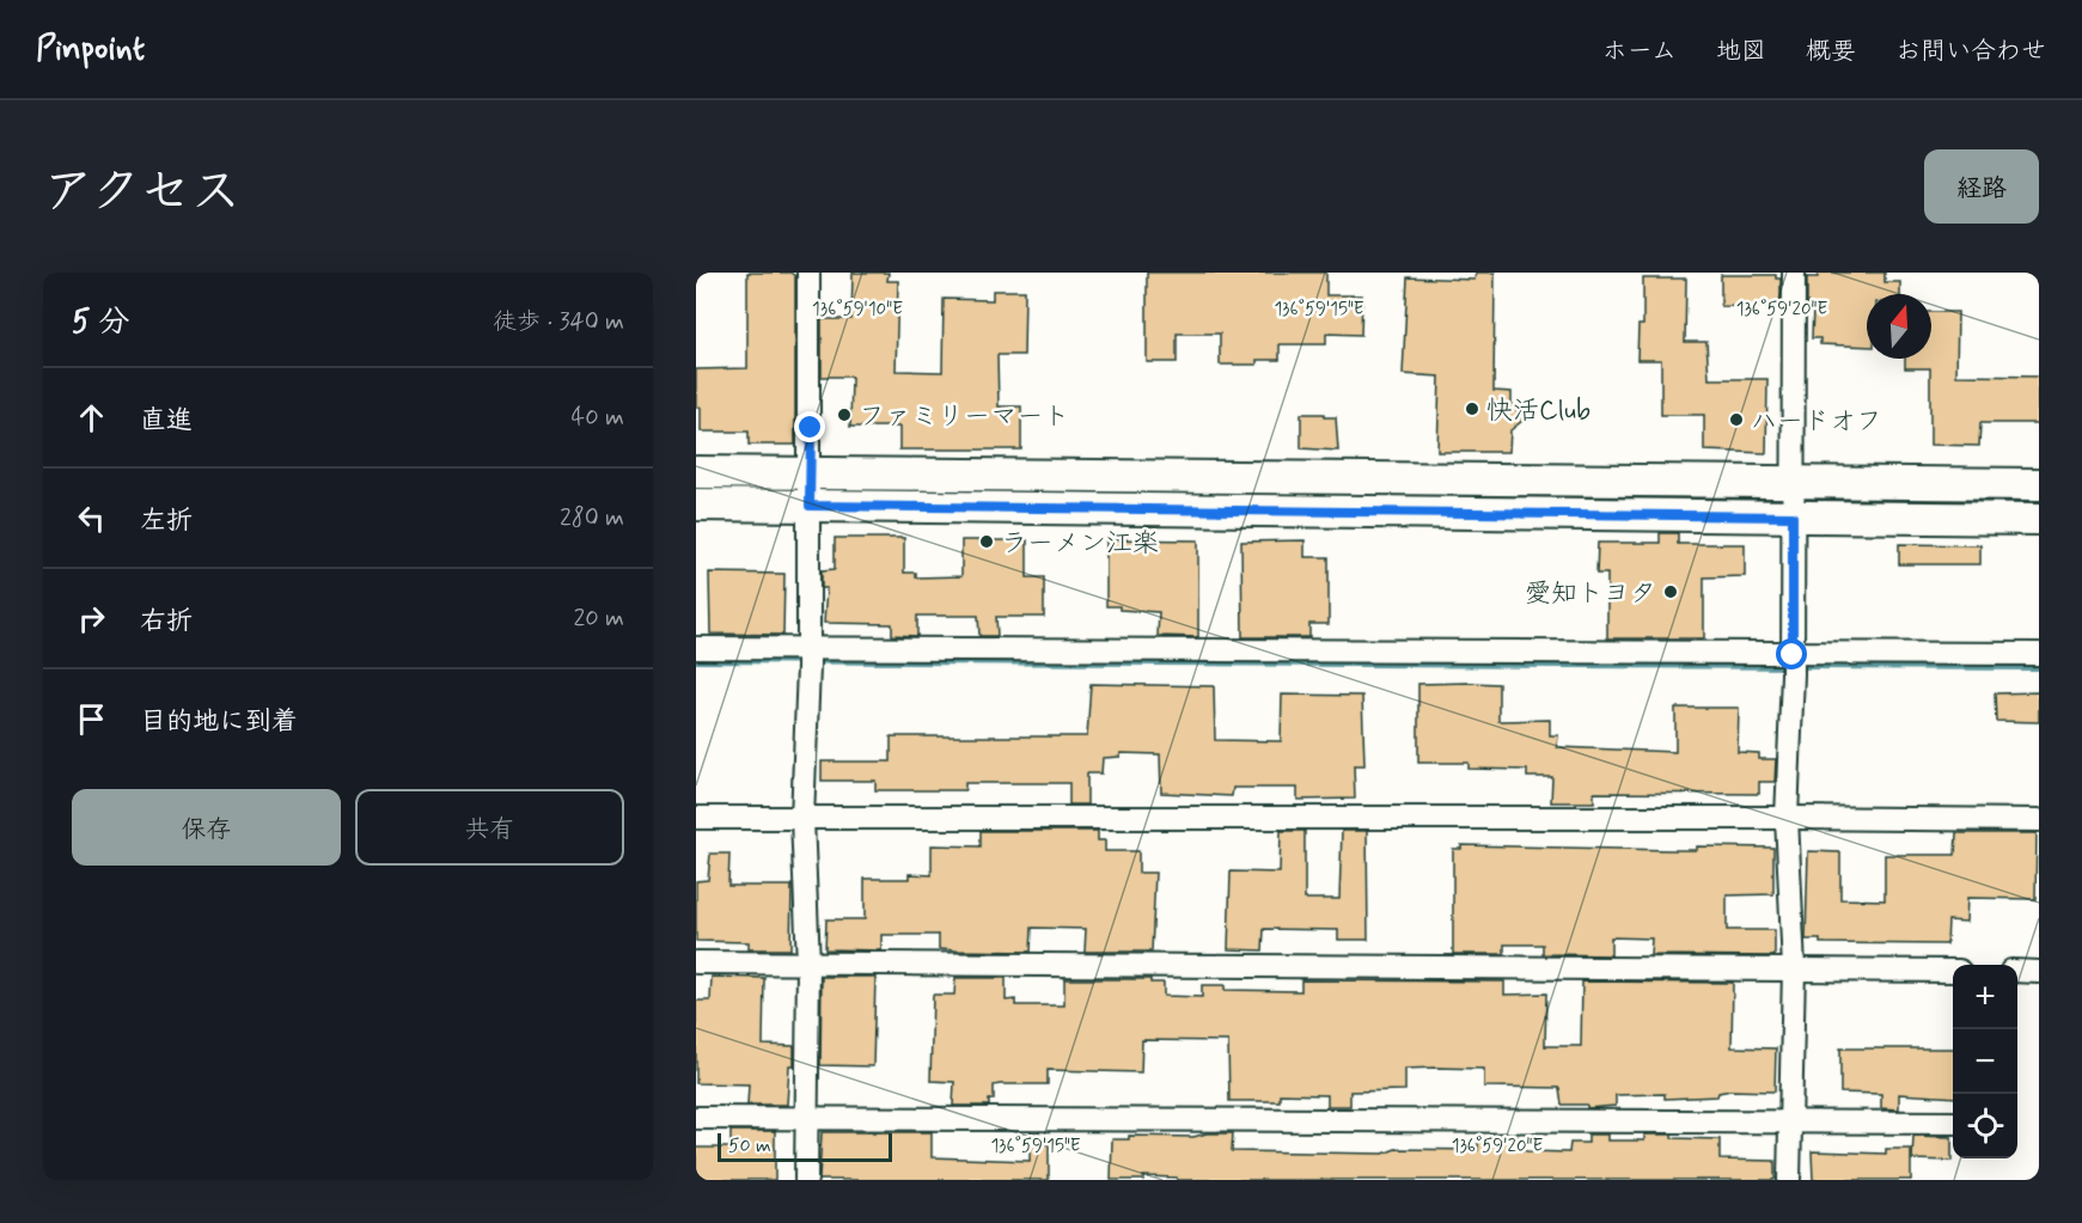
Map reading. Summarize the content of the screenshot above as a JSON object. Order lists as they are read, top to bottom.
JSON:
{
  "places": [
    "快活Club",
    "ファミリーマート",
    "ハードオフ",
    "ラーメン江楽",
    "愛知トヨタ"
  ],
  "scale_bar": "50 m",
  "north": "top",
  "page": {
    "header": "Pinpoint",
    "nav": [
      "ホーム",
      "地図",
      "概要",
      "お問い合わせ"
    ],
    "title": "アクセス",
    "buttons": [
      "経路",
      ["保存", "共有"]
    ],
    "heading": ["5 分", "徒歩 · 340 m"],
    "list": [
      ["直進", "40 m"],
      ["左折", "280 m"],
      ["右折", "20 m"],
      "目的地に到着"
    ],
    "map_buttons": ["+", "−"],
    "scale": "50 m"
  },
  "coordinates": ["136°59'10\"E", "136°59'15\"E", "136°59'20\"E"]
}
